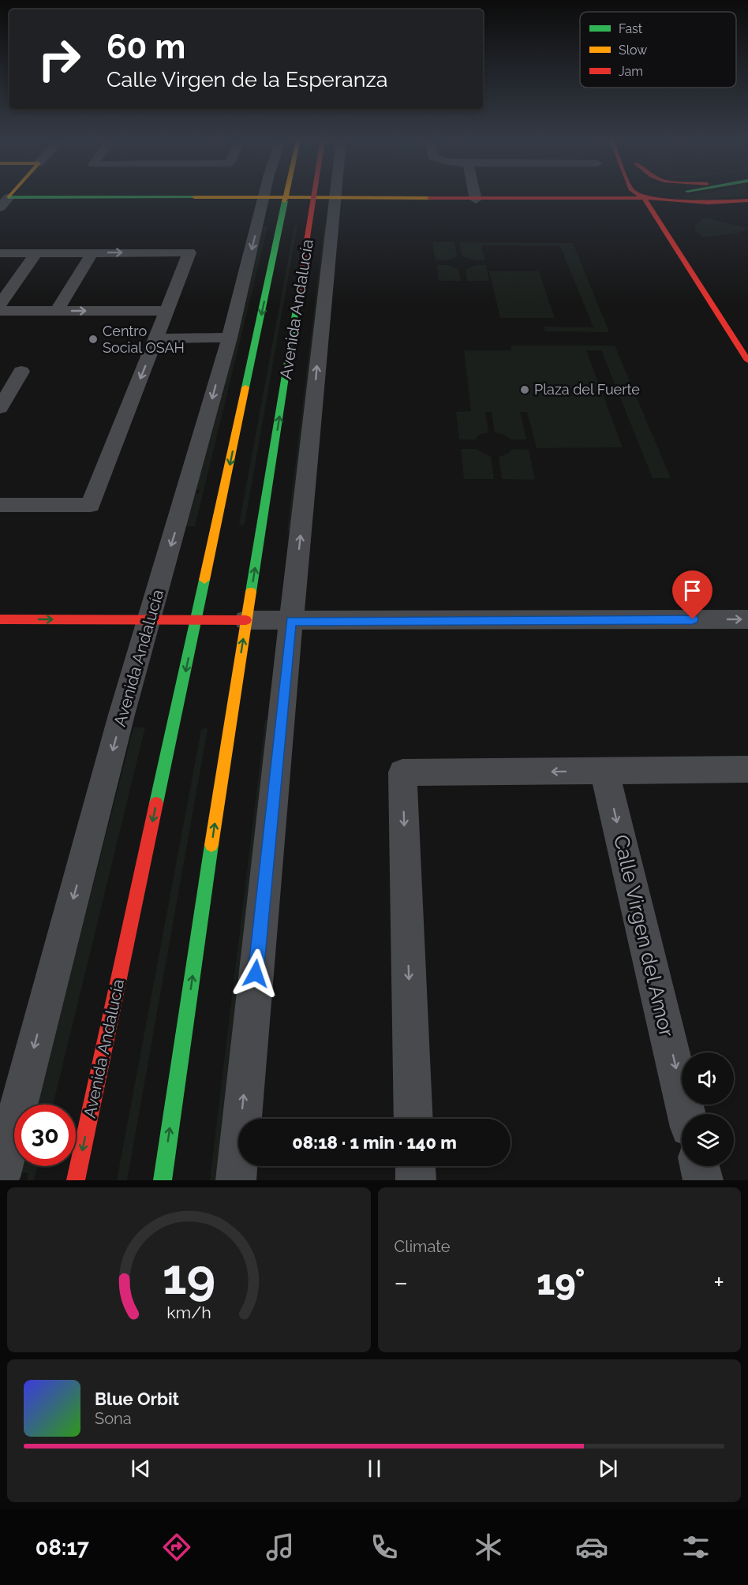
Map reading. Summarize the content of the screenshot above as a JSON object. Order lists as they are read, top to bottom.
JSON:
{
  "streets": {
    "main road": ["Avenida Andalucía"],
    "street": ["Calle Virgen del Amor"]
  },
  "one_way": ["Calle Virgen del Amor"],
  "places": ["Centro Social OSAH", "Plaza del Fuerte"],
  "legend": ["Fast", "Slow", "Jam"],
  "page": {
    "turn": ["60 m", "Calle Virgen de la Esperanza"],
    "limit": "30",
    "trip": "08:18 · 1 min · 140 m",
    "tile": "Climate",
    "heat": ["−", "19°", "+"],
    "song": ["Blue Orbit", "Sona"],
    "tabs": "08:17",
    "gauge": ["19", "km/h"]
  }
}
